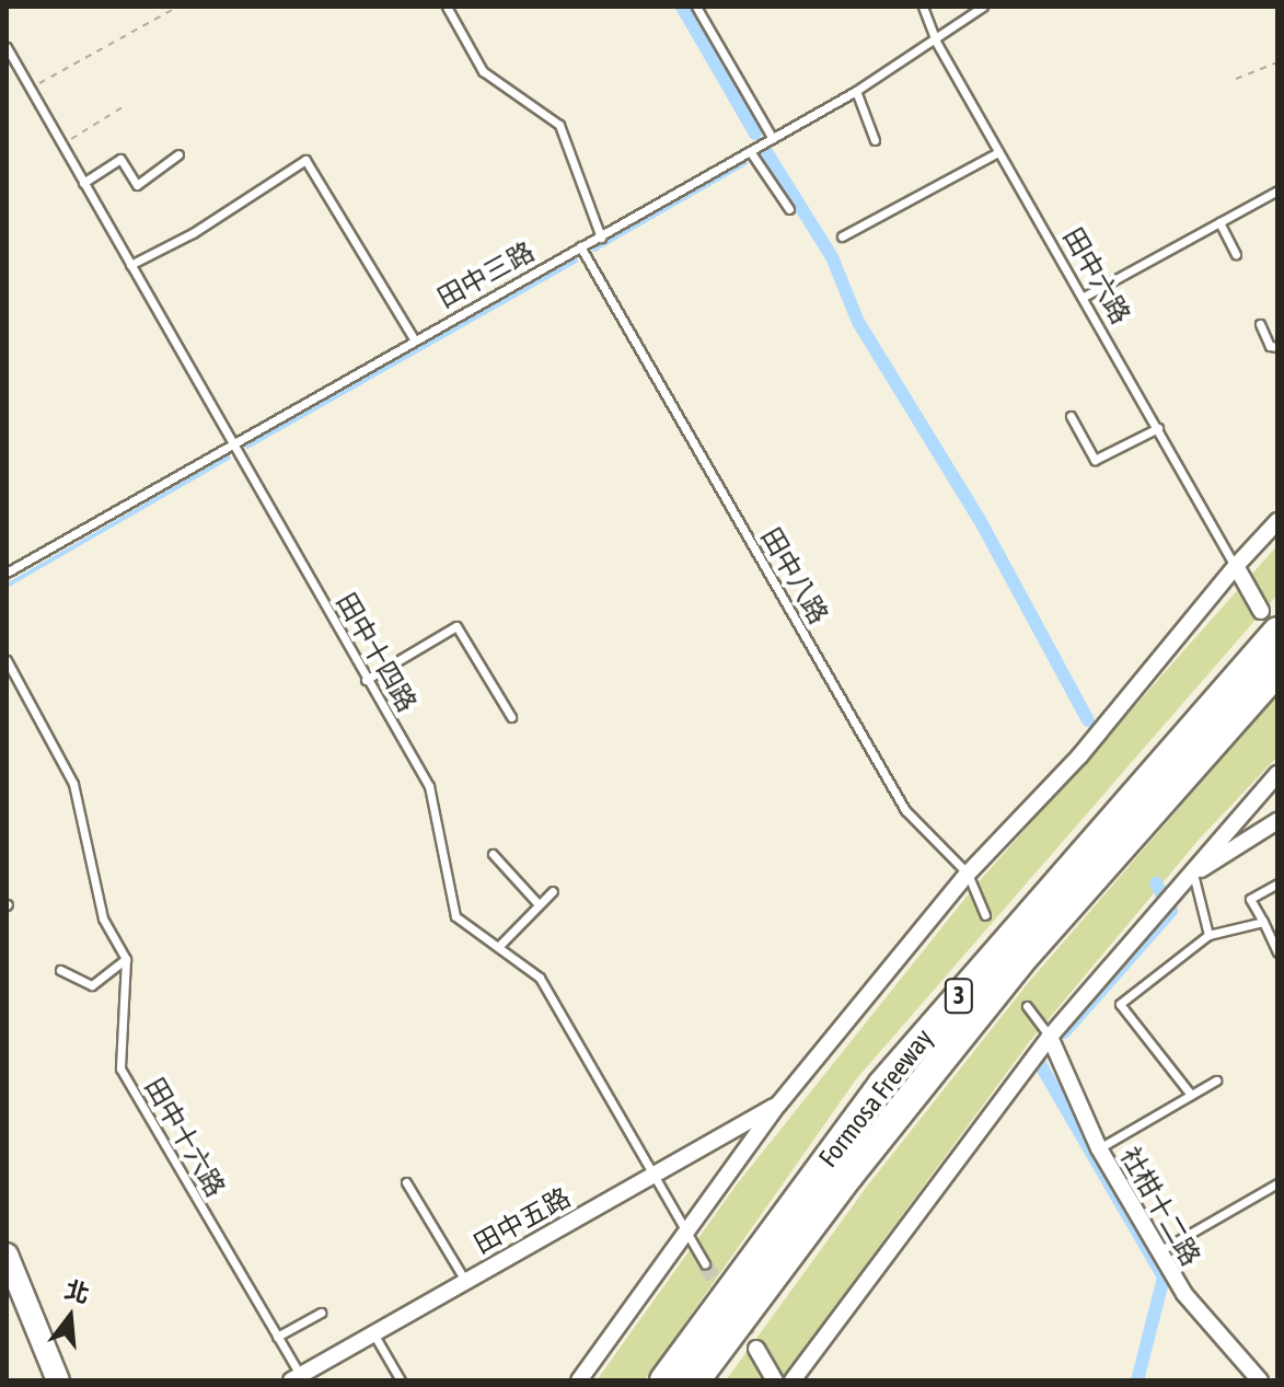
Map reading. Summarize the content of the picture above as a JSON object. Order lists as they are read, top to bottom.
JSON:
{
  "streets": {
    "highway": ["3", "Formosa Freeway"],
    "street": ["社柑十二路", "田中五路"],
    "lane": [
      "田中三路",
      "田中六路",
      "田中八路",
      "田中十四路",
      "田中十六路"
    ]
  },
  "crossings": [
    ["田中三路", "田中六路"],
    ["田中三路", "田中八路"],
    ["田中三路", "田中十四路"],
    ["田中十四路", "田中五路"],
    ["田中十六路", "田中五路"]
  ],
  "north": "top"
}
